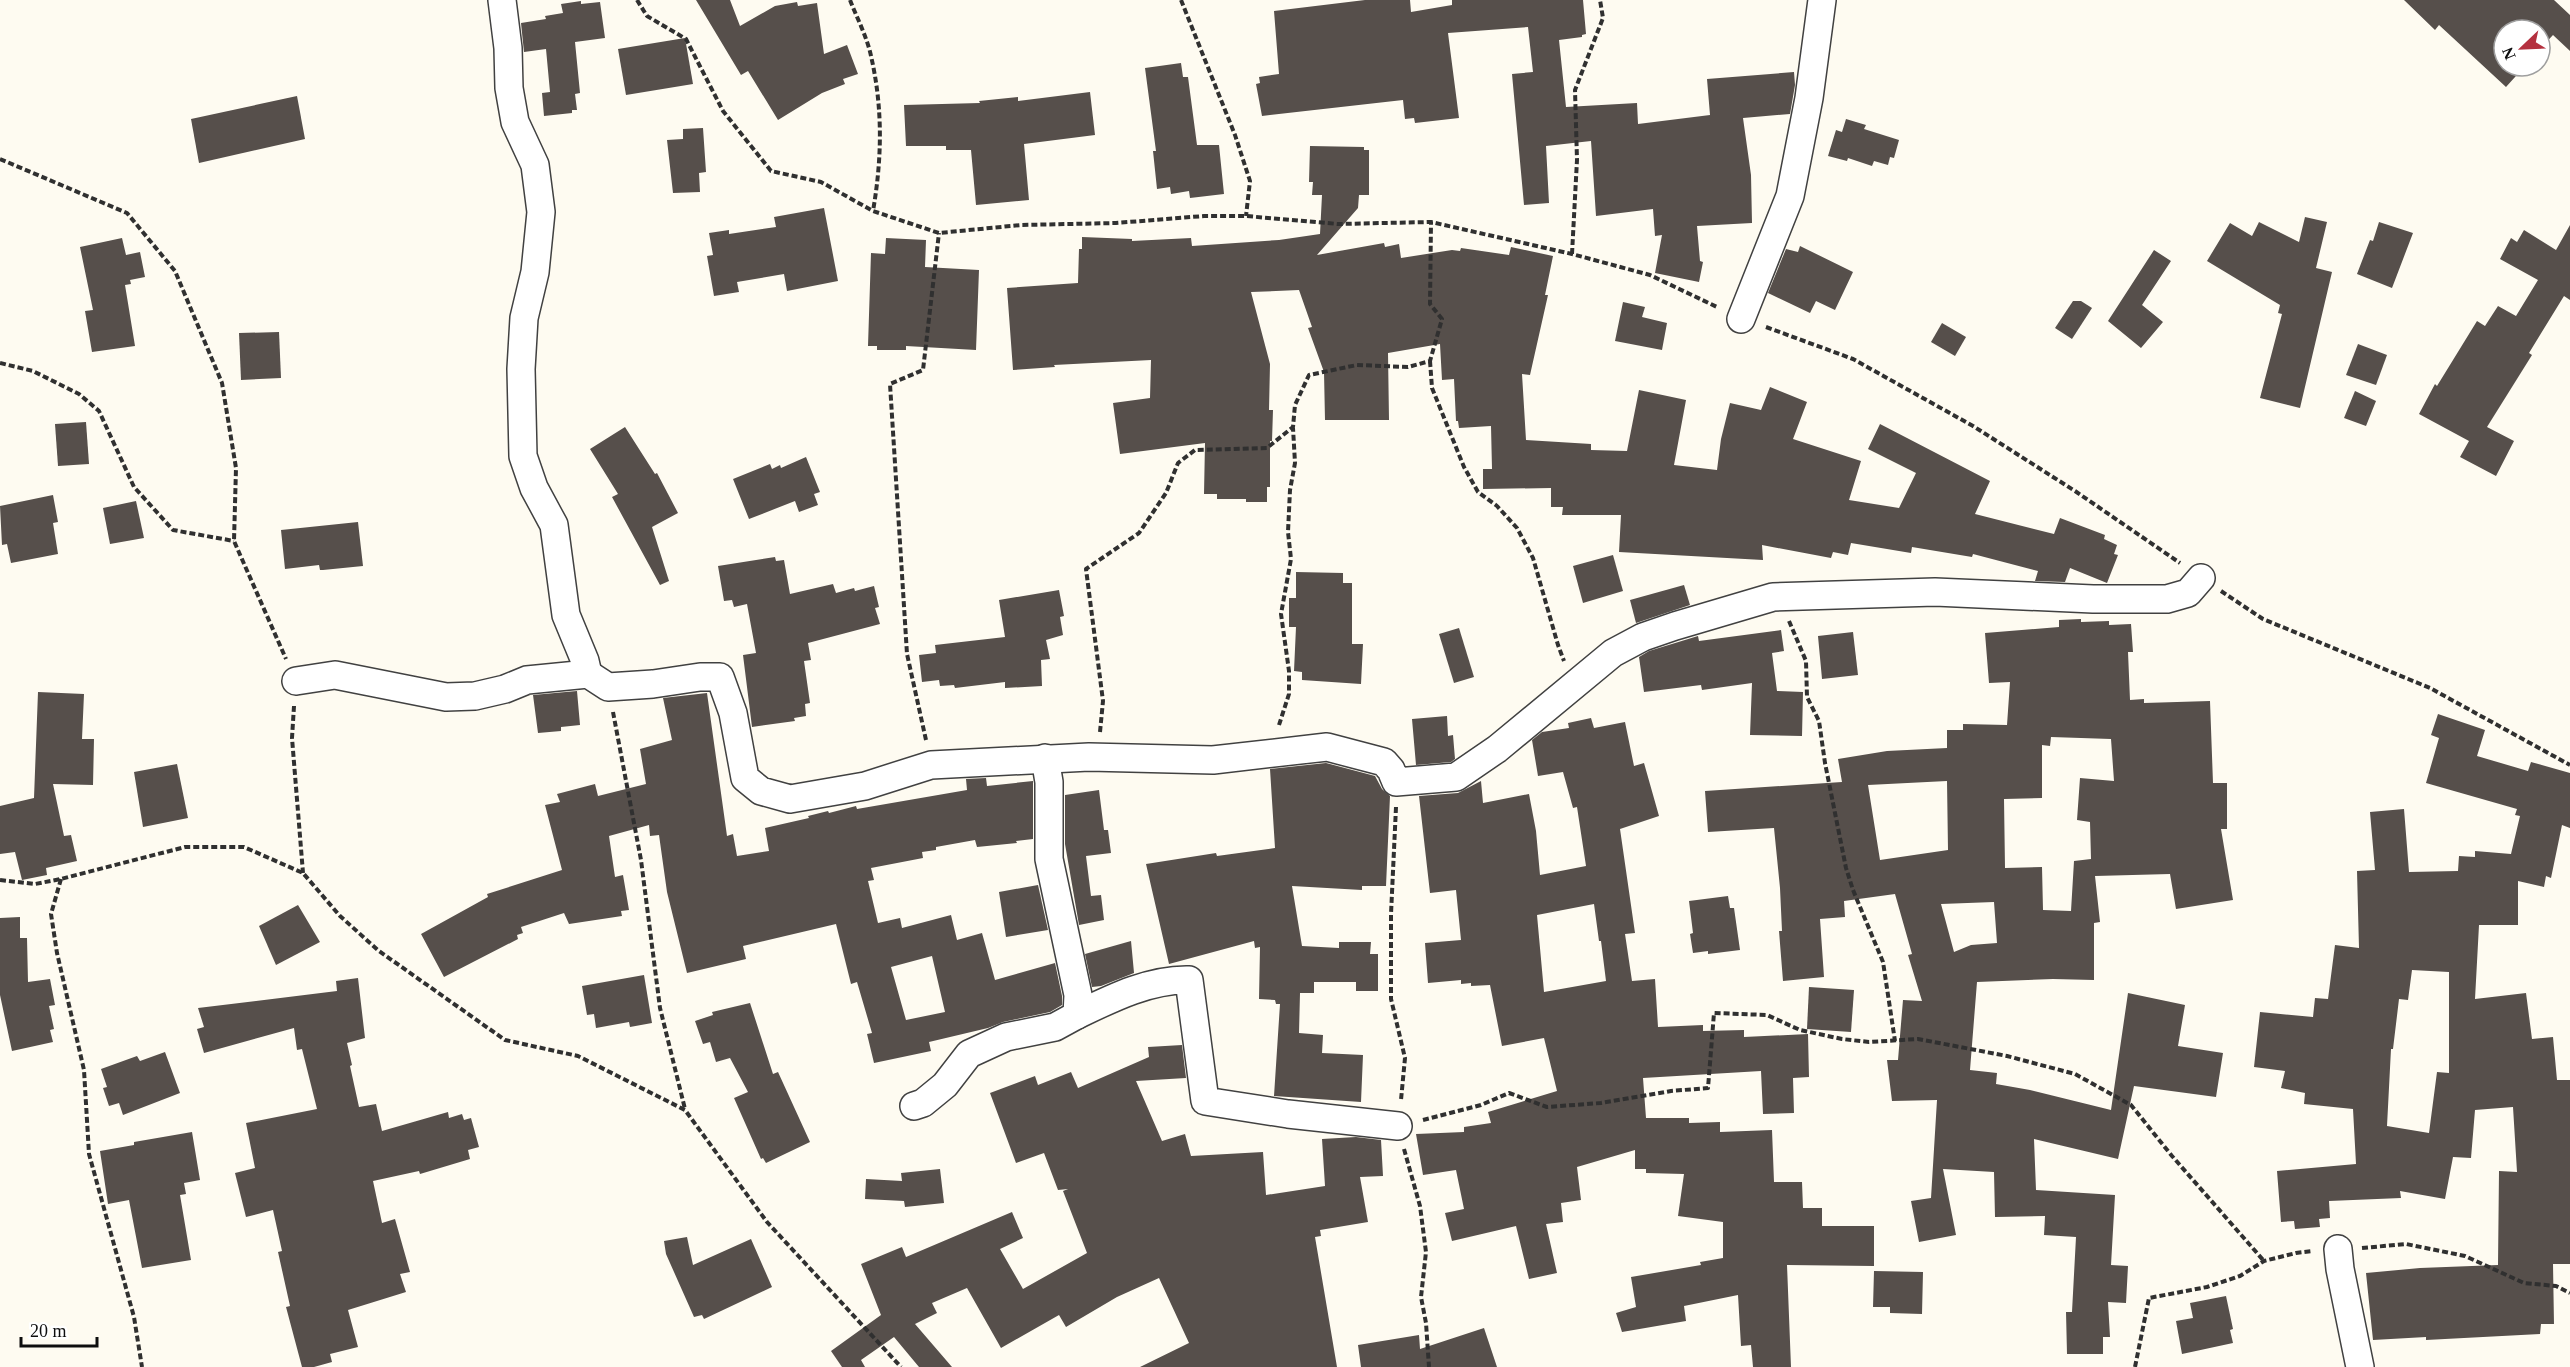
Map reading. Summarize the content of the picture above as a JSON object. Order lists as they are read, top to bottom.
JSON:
{
  "scale_bar": "20 m",
  "north": "bottom left"
}
